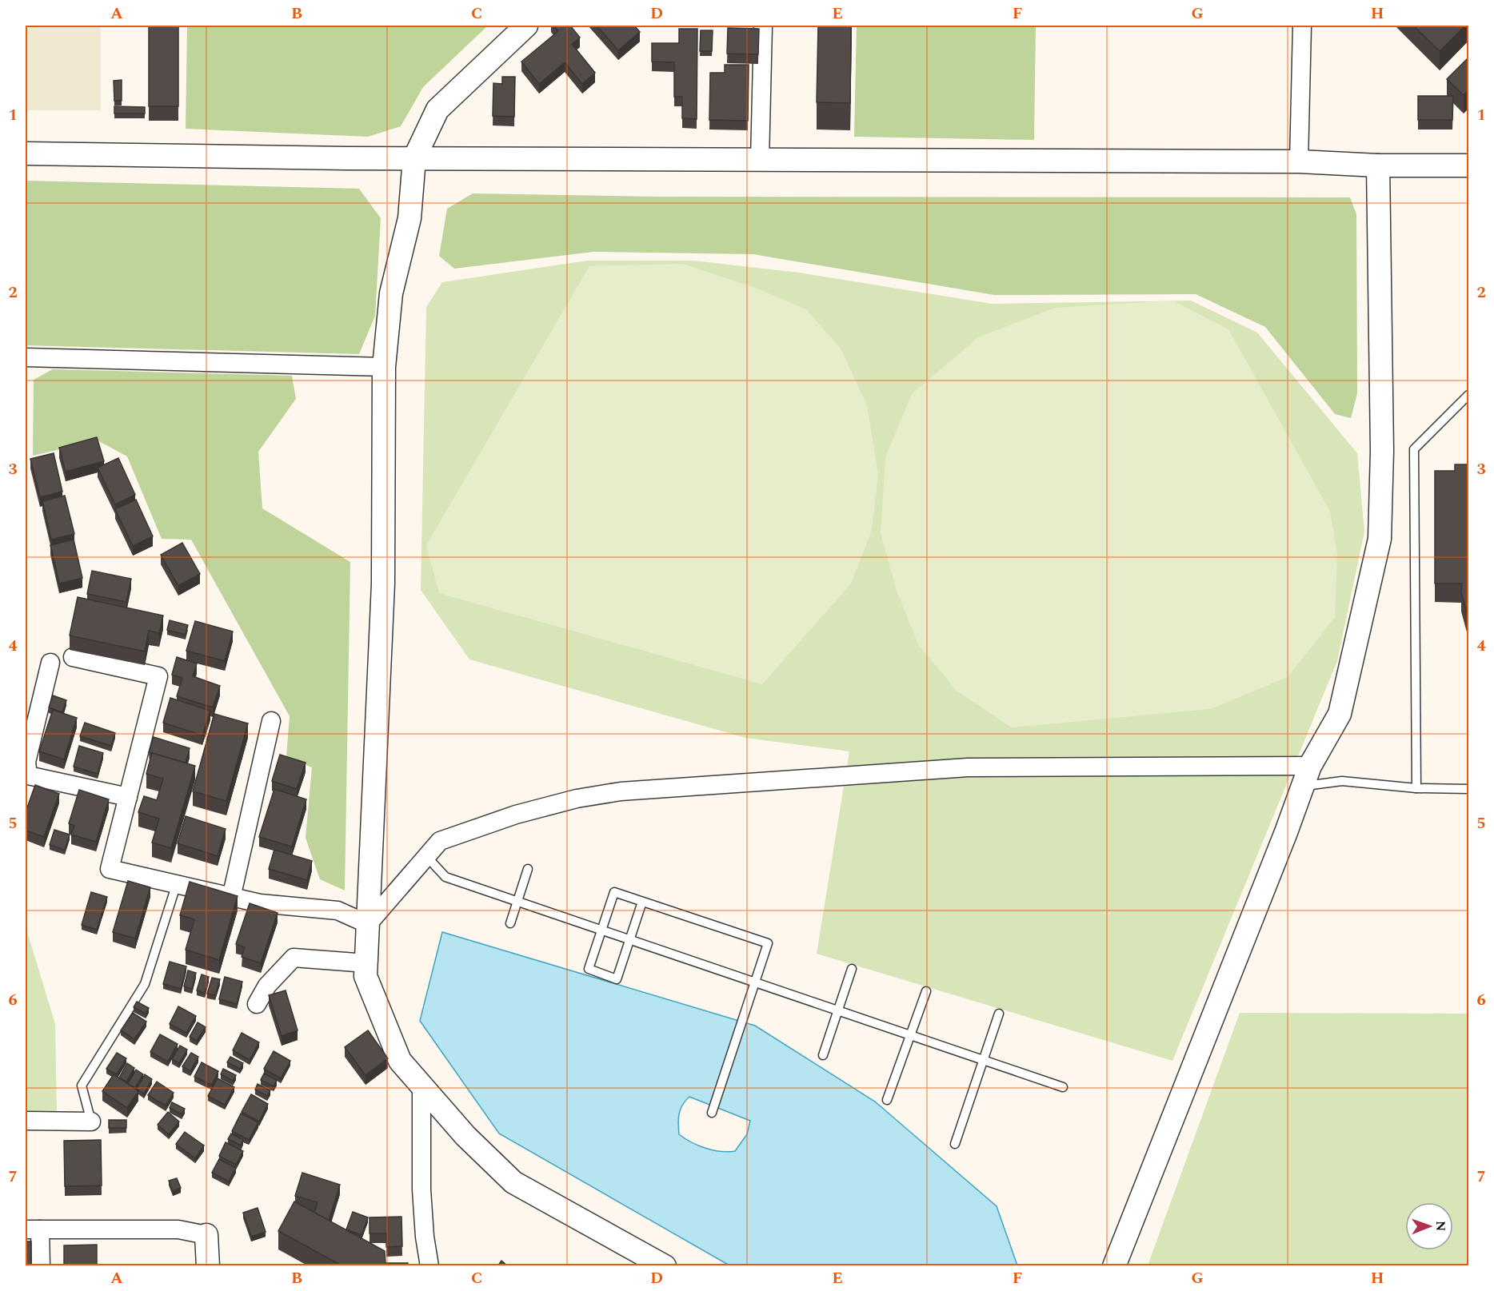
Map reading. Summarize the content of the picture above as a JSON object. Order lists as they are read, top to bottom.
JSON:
{
  "north": "right",
  "grid": {
    "columns": [
      "A",
      "B",
      "C",
      "D",
      "E",
      "F",
      "G",
      "H"
    ],
    "rows": [
      "1",
      "2",
      "3",
      "4",
      "5",
      "6",
      "7"
    ]
  }
}
